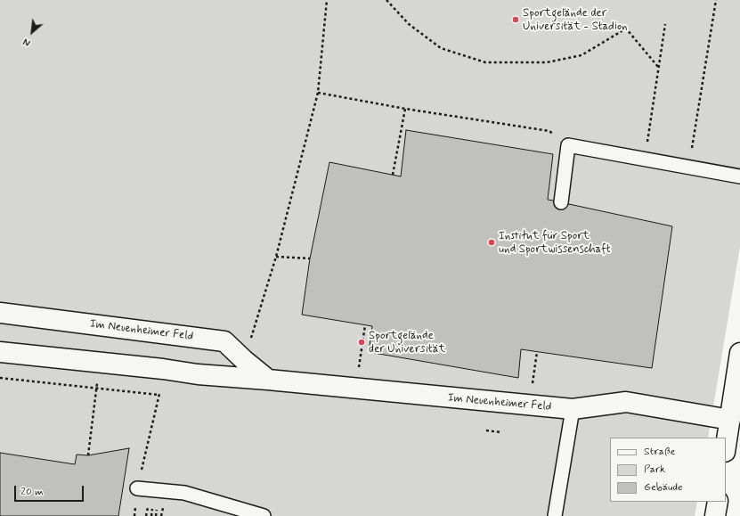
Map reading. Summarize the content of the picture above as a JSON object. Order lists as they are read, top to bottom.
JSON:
{
  "streets": {
    "street": ["Im Neuenheimer Feld"]
  },
  "places": ["Sportgelände der Universität - Stadion", "Institut für Sport und Sportwissenschaft", "Sportgelände der Universität"],
  "legend": ["Straße", "Park", "Gebäude"],
  "scale_bar": "20 m",
  "north": "bottom left"
}
